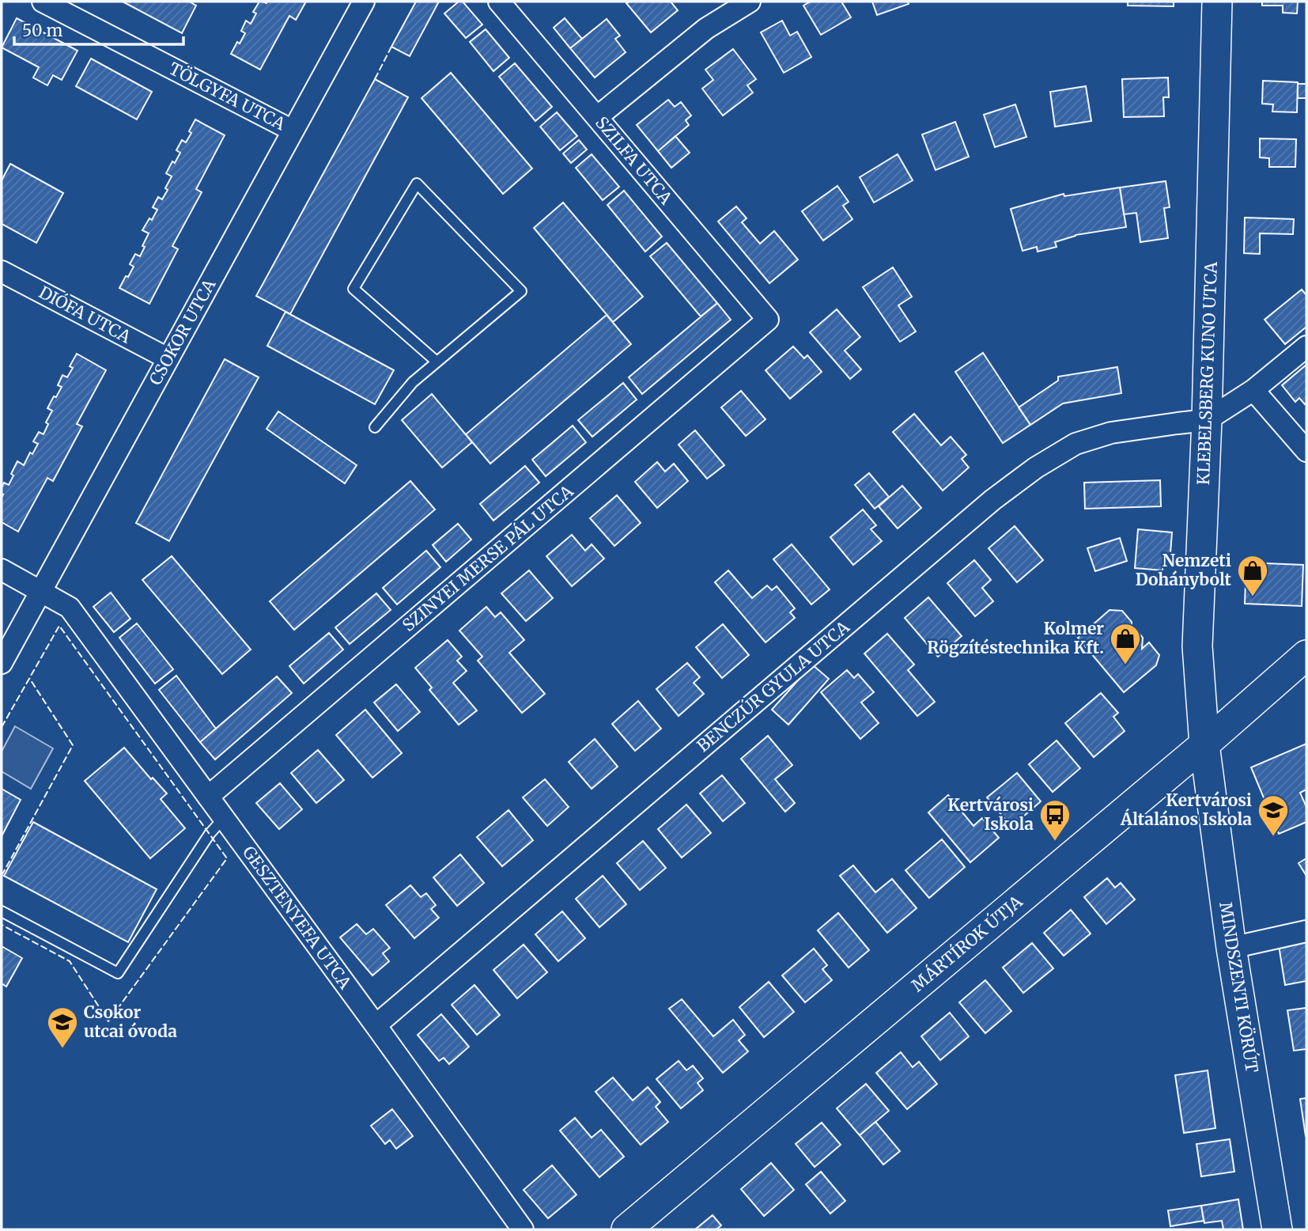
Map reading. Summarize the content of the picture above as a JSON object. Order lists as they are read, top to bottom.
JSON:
{
  "streets": {
    "street": [
      "TÖLGYFA UTCA",
      "SZILFA UTCA",
      "DIÓFA UTCA",
      "CSOKOR UTCA",
      "KLEBELSBERG KUNO UTCA",
      "SZINYEI MERSE PÁL UTCA",
      "BENCZÚR GYULA UTCA",
      "GESZTENYEFA UTCA",
      "MÁRTÍROK ÚTJA",
      "MINDSZENTI KÖRÚT"
    ]
  },
  "crossings": [
    ["TÖLGYFA UTCA", "CSOKOR UTCA"],
    ["SZILFA UTCA", "SZINYEI MERSE PÁL UTCA"],
    ["DIÓFA UTCA", "CSOKOR UTCA"],
    ["CSOKOR UTCA", "GESZTENYEFA UTCA"],
    ["KLEBELSBERG KUNO UTCA", "BENCZÚR GYULA UTCA"],
    ["KLEBELSBERG KUNO UTCA", "MÁRTÍROK ÚTJA"],
    ["KLEBELSBERG KUNO UTCA", "MINDSZENTI KÖRÚT"],
    ["SZINYEI MERSE PÁL UTCA", "GESZTENYEFA UTCA"],
    ["BENCZÚR GYULA UTCA", "GESZTENYEFA UTCA"],
    ["MÁRTÍROK ÚTJA", "MINDSZENTI KÖRÚT"]
  ],
  "places": {
    "shop": ["Nemzeti Dohánybolt", "Kolmer Rögzítéstechnika Kft."],
    "school or university": ["Kertvárosi Általános Iskola", "Csokor utcai óvoda"],
    "bus stop": ["Kertvárosi Iskola"]
  },
  "scale_bar": "50 m"
}
